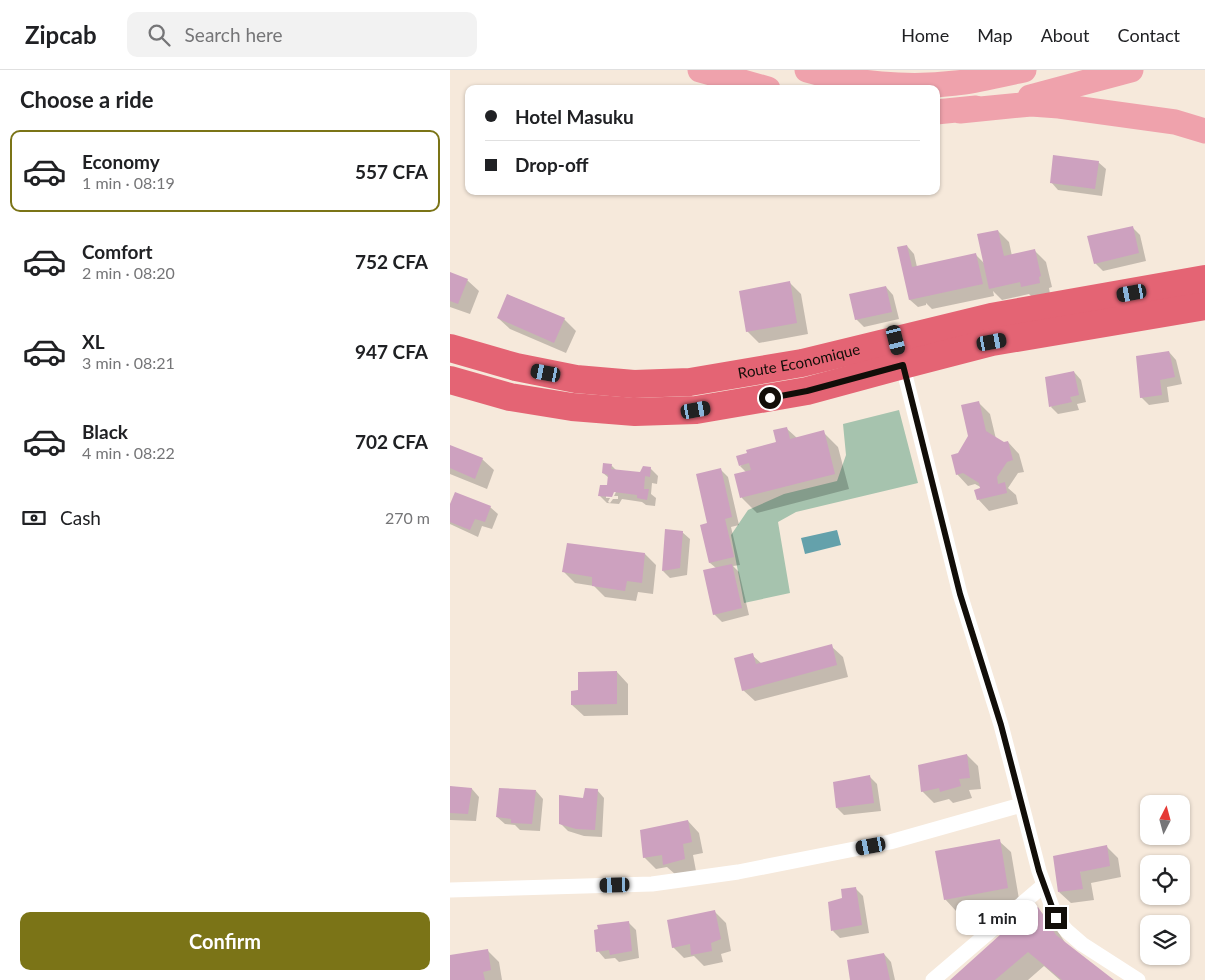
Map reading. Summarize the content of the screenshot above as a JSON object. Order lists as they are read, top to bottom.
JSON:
{
  "streets": {
    "highway": ["Route Economique"]
  },
  "north": "top",
  "page": {
    "header": "Zipcab",
    "search": "Search here",
    "nav": [
      "Home",
      "Map",
      "About",
      "Contact"
    ],
    "heading": "Choose a ride",
    "banner": ["Hotel Masuku", "Drop-off"],
    "list": [
      {
        "name": "Economy",
        "note": "1 min · 08:19",
        "value": "557 CFA"
      },
      {
        "name": "Comfort",
        "note": "2 min · 08:20",
        "value": "752 CFA"
      },
      {
        "name": "XL",
        "note": "3 min · 08:21",
        "value": "947 CFA"
      },
      {
        "name": "Black",
        "note": "4 min · 08:22",
        "value": "702 CFA"
      }
    ],
    "pay": ["Cash", "270 m"],
    "bubble": "1 min",
    "buttons": "Confirm"
  }
}
